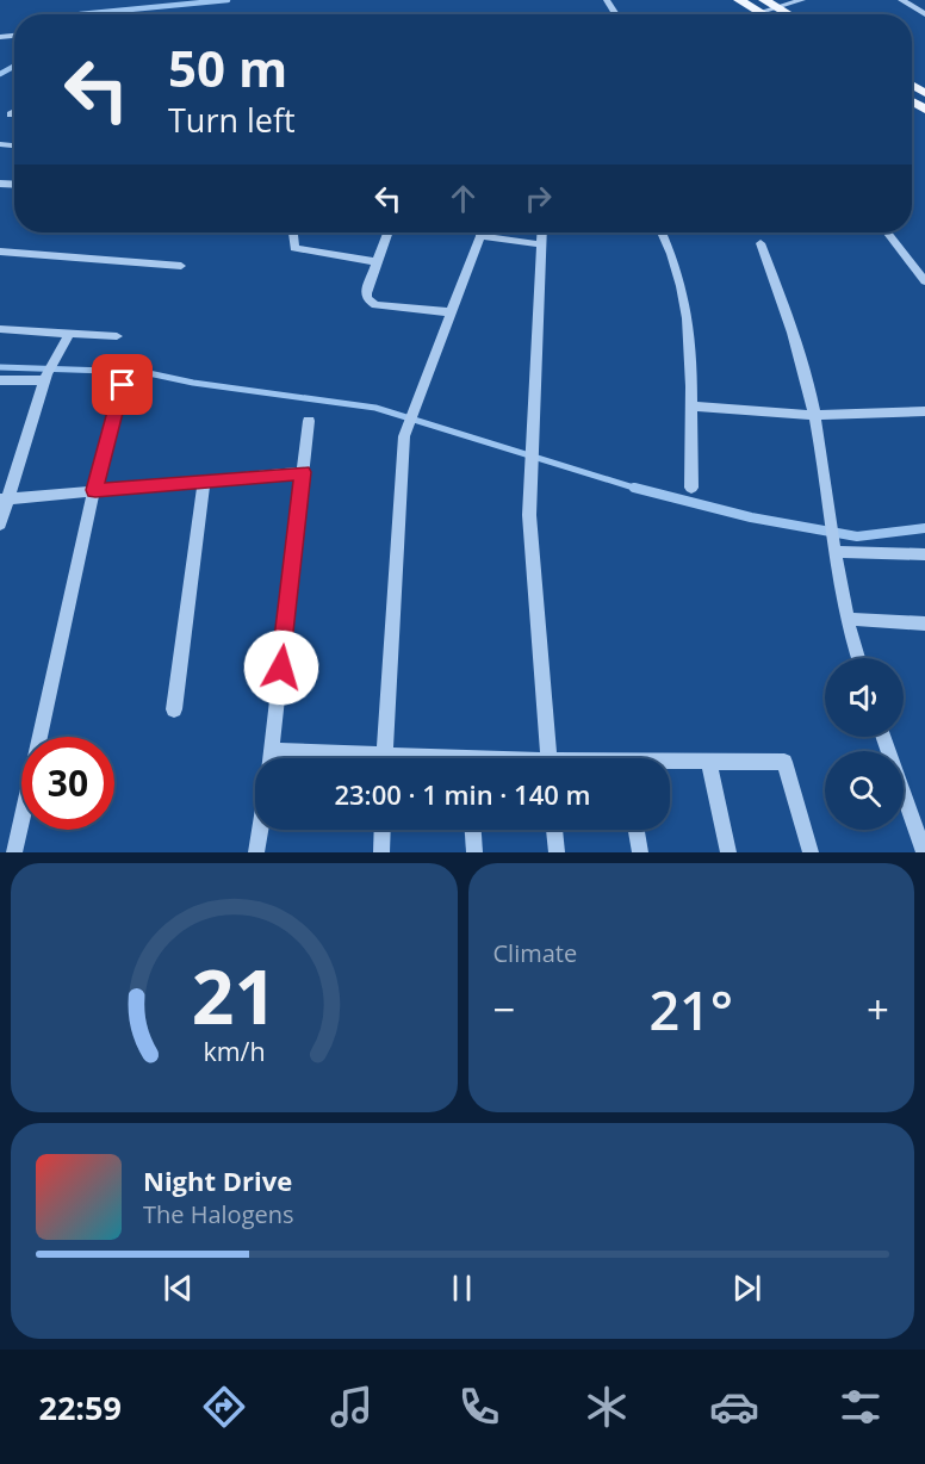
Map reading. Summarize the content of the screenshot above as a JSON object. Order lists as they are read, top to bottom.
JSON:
{
  "page": {
    "turn": ["50 m", "Turn left"],
    "limit": "30",
    "trip": "23:00 · 1 min · 140 m",
    "tile": "Climate",
    "heat": ["−", "21°", "+"],
    "song": ["Night Drive", "The Halogens"],
    "tabs": "22:59",
    "gauge": ["21", "km/h"]
  }
}
